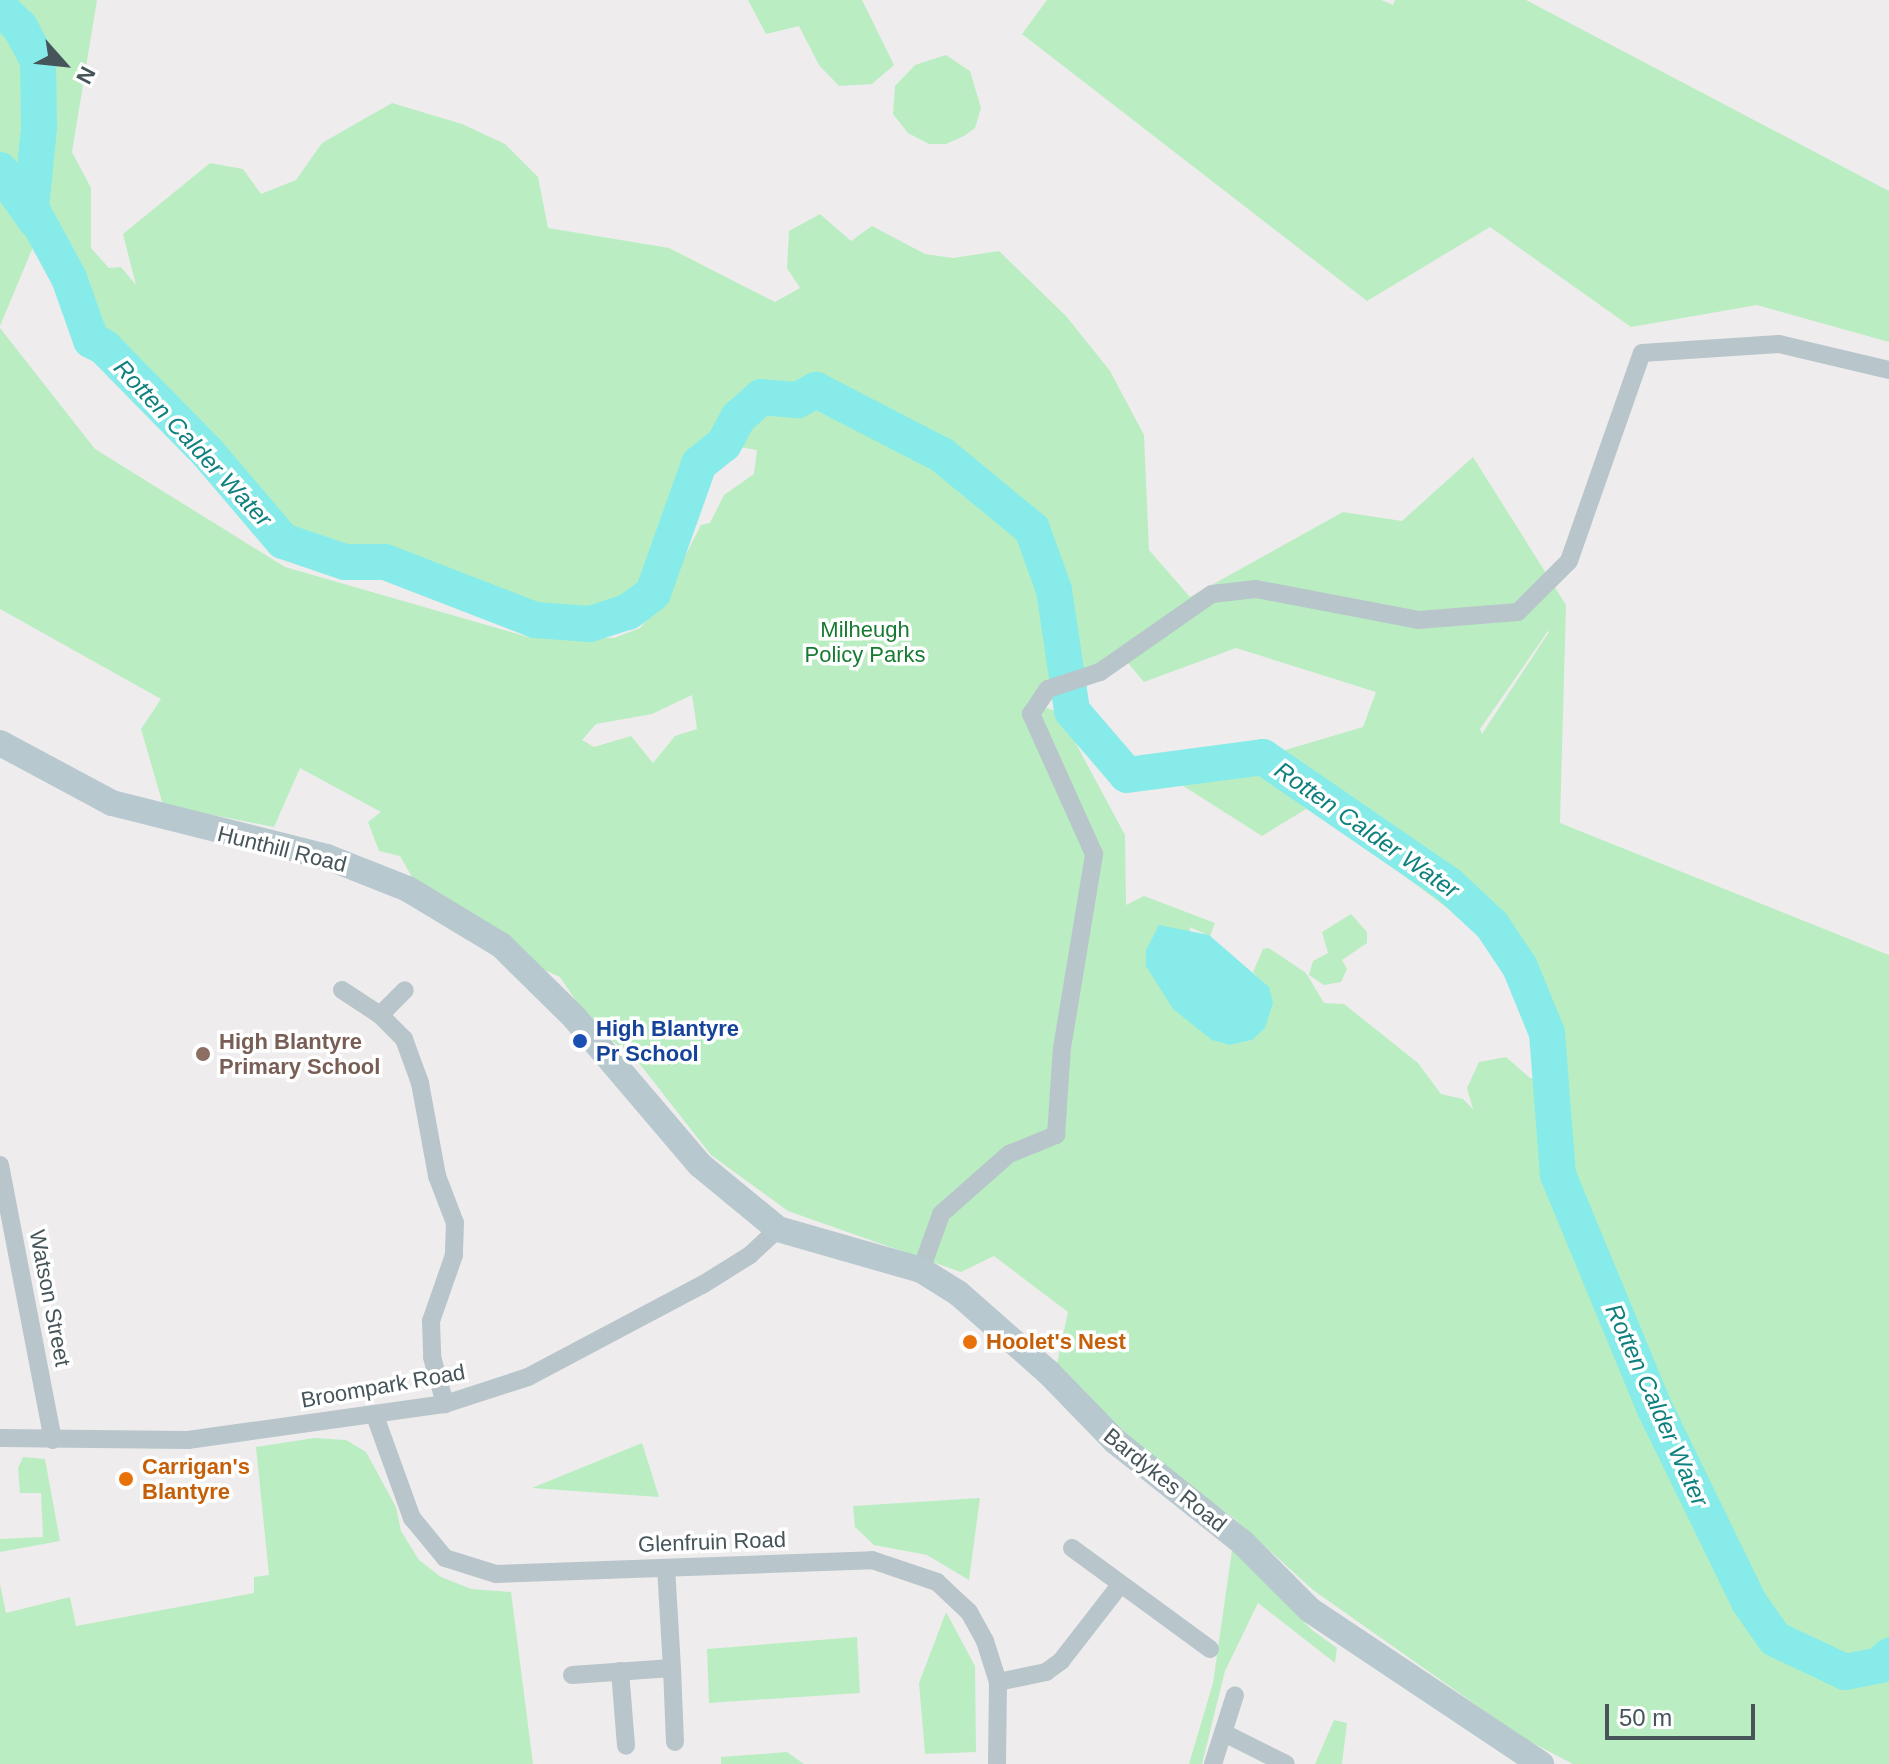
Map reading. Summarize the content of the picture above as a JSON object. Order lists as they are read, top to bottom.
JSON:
{
  "streets": {
    "main road": ["Hunthill Road", "Bardykes Road"],
    "street": ["Watson Street", "Broompark Road", "Glenfruin Road"]
  },
  "crossings": [
    ["Hunthill Road", "Broompark Road"],
    ["Hunthill Road", "Bardykes Road"],
    ["Watson Street", "Broompark Road"],
    ["Broompark Road", "Bardykes Road"],
    ["Broompark Road", "Glenfruin Road"]
  ],
  "water": ["Rotten Calder Water"],
  "parks": ["Milheugh Policy Parks"],
  "places": [
    "High Blantyre Pr School",
    "High Blantyre Primary School",
    "Hoolet's Nest",
    "Carrigan's Blantyre"
  ],
  "scale_bar": "50 m",
  "north": "bottom right"
}
